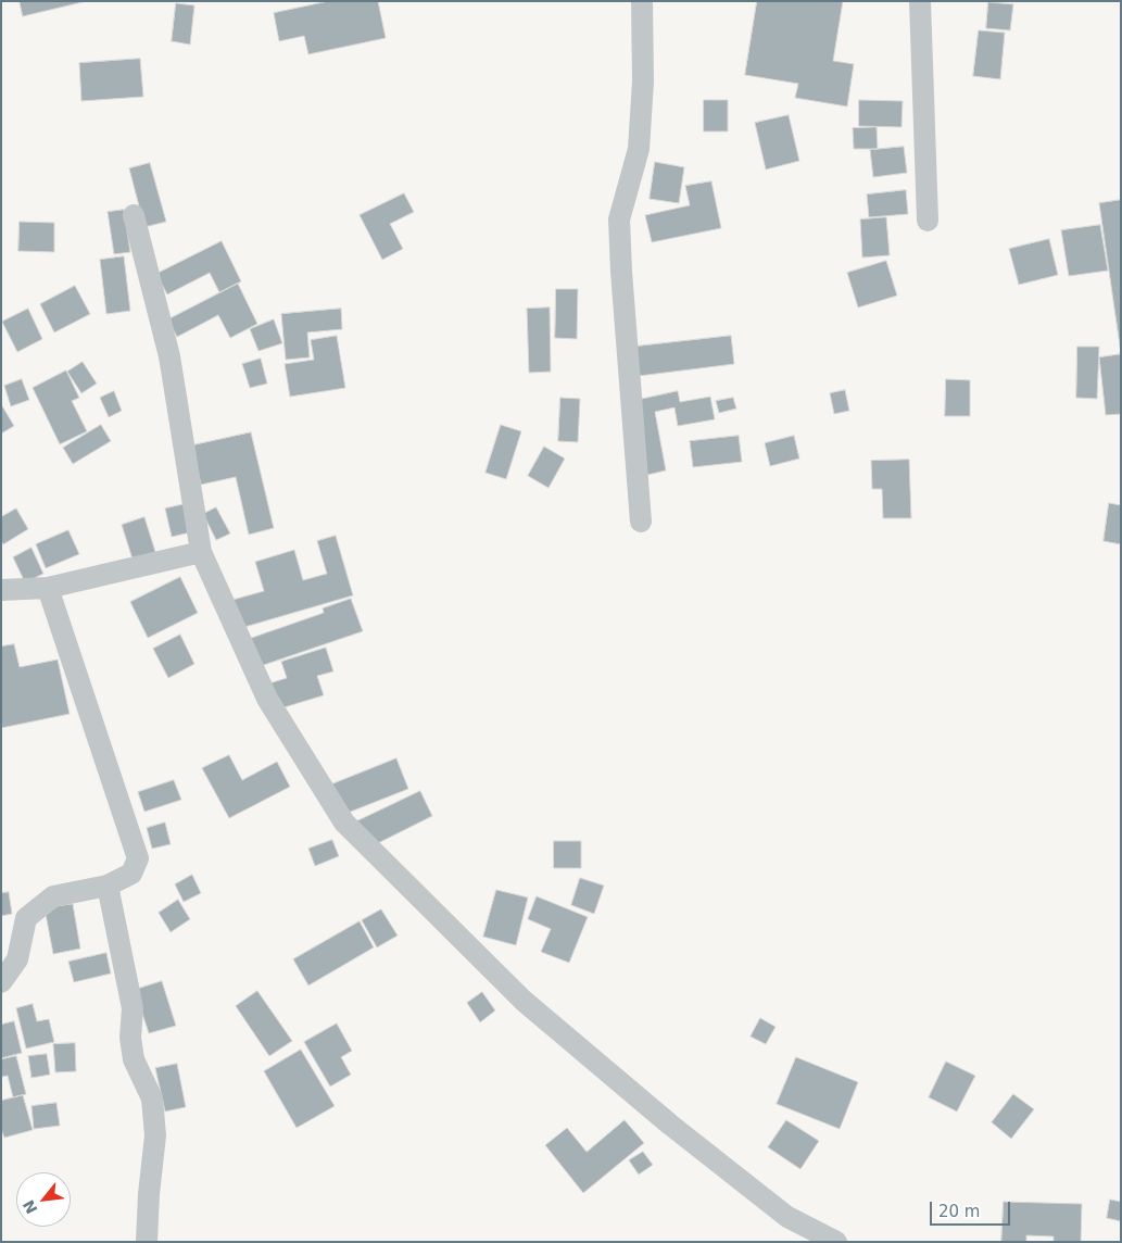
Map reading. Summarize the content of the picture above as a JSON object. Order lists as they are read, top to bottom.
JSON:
{
  "scale_bar": "20 m",
  "north": "bottom left"
}
